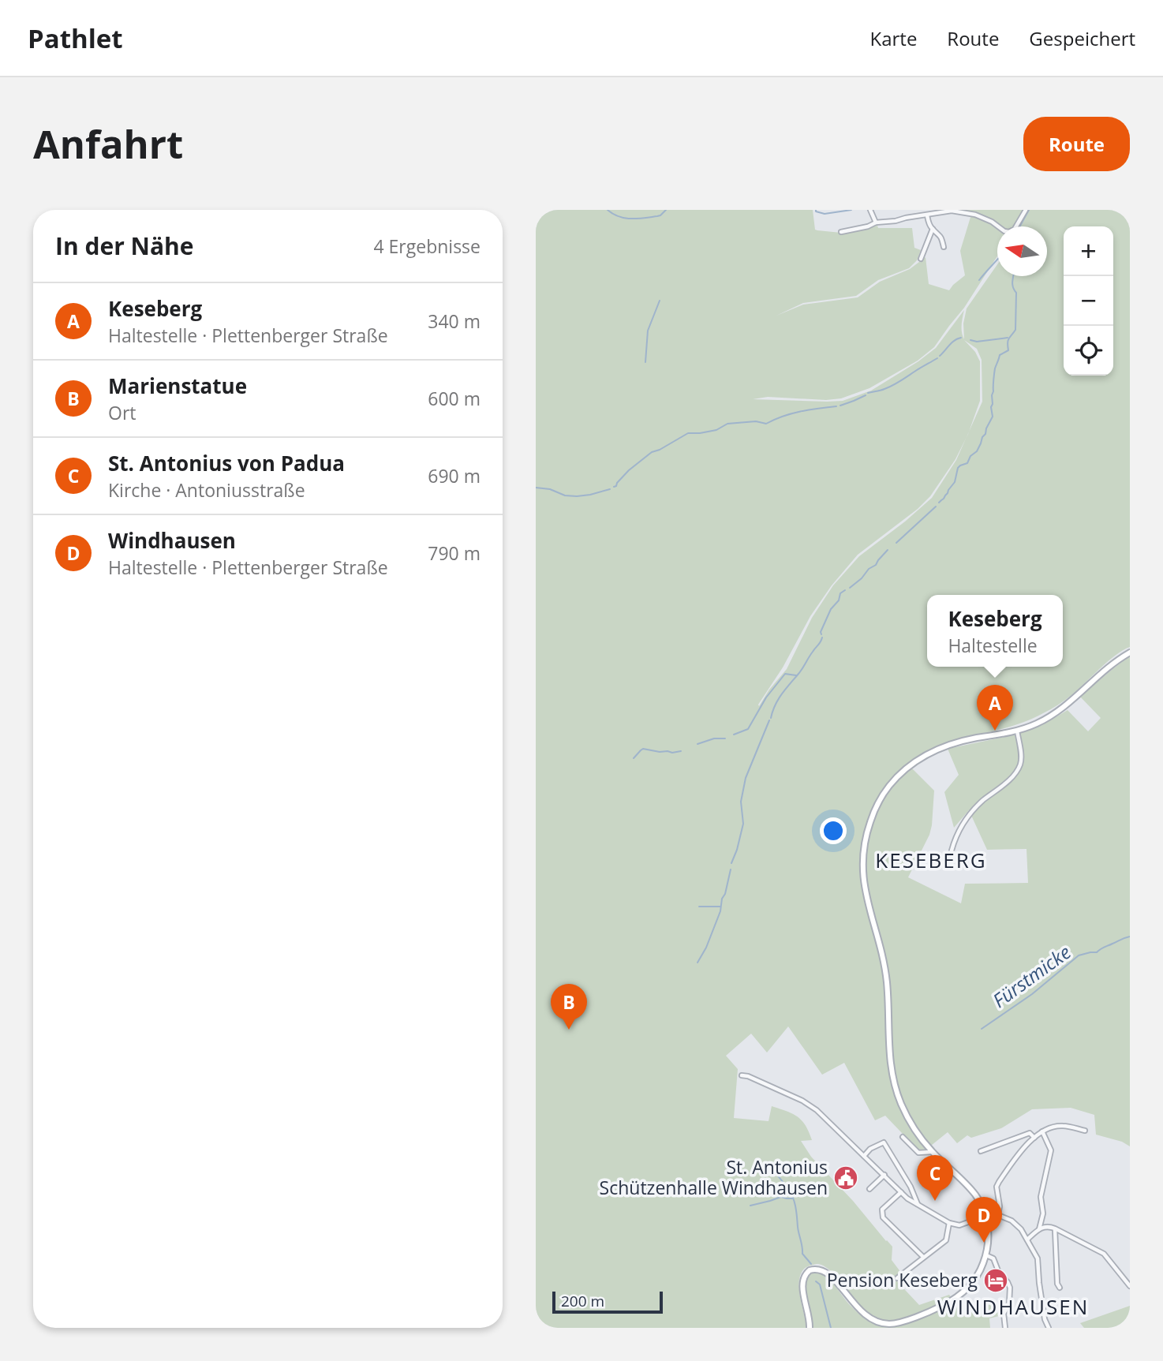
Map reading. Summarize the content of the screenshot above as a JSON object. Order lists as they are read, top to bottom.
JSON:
{
  "districts": ["KESEBERG", "WINDHAUSEN"],
  "water": ["Fürstmicke"],
  "places": {
    "public building": ["St. Antonius Schützenhalle Windhausen"],
    "hotel": ["Pension Keseberg"]
  },
  "scale_bar": "200 m",
  "north": "left",
  "page": {
    "header": "Pathlet",
    "nav": ["Karte", "Route", "Gespeichert"],
    "buttons": "Route",
    "title": "Anfahrt",
    "heading": ["In der Nähe", "4 Ergebnisse"],
    "map_buttons": ["+", "−"],
    "list": [
      {
        "mark": "A",
        "name": "Keseberg",
        "note": "Haltestelle · Plettenberger Straße",
        "value": "340 m"
      },
      {
        "mark": "B",
        "name": "Marienstatue",
        "note": "Ort",
        "value": "600 m"
      },
      {
        "mark": "C",
        "name": "St. Antonius von Padua",
        "note": "Kirche · Antoniusstraße",
        "value": "690 m"
      },
      {
        "mark": "D",
        "name": "Windhausen",
        "note": "Haltestelle · Plettenberger Straße",
        "value": "790 m"
      }
    ],
    "popup": ["Keseberg", "Haltestelle"],
    "pins": [
      "A",
      "B",
      "C",
      "D"
    ],
    "scale": "200 m"
  }
}
